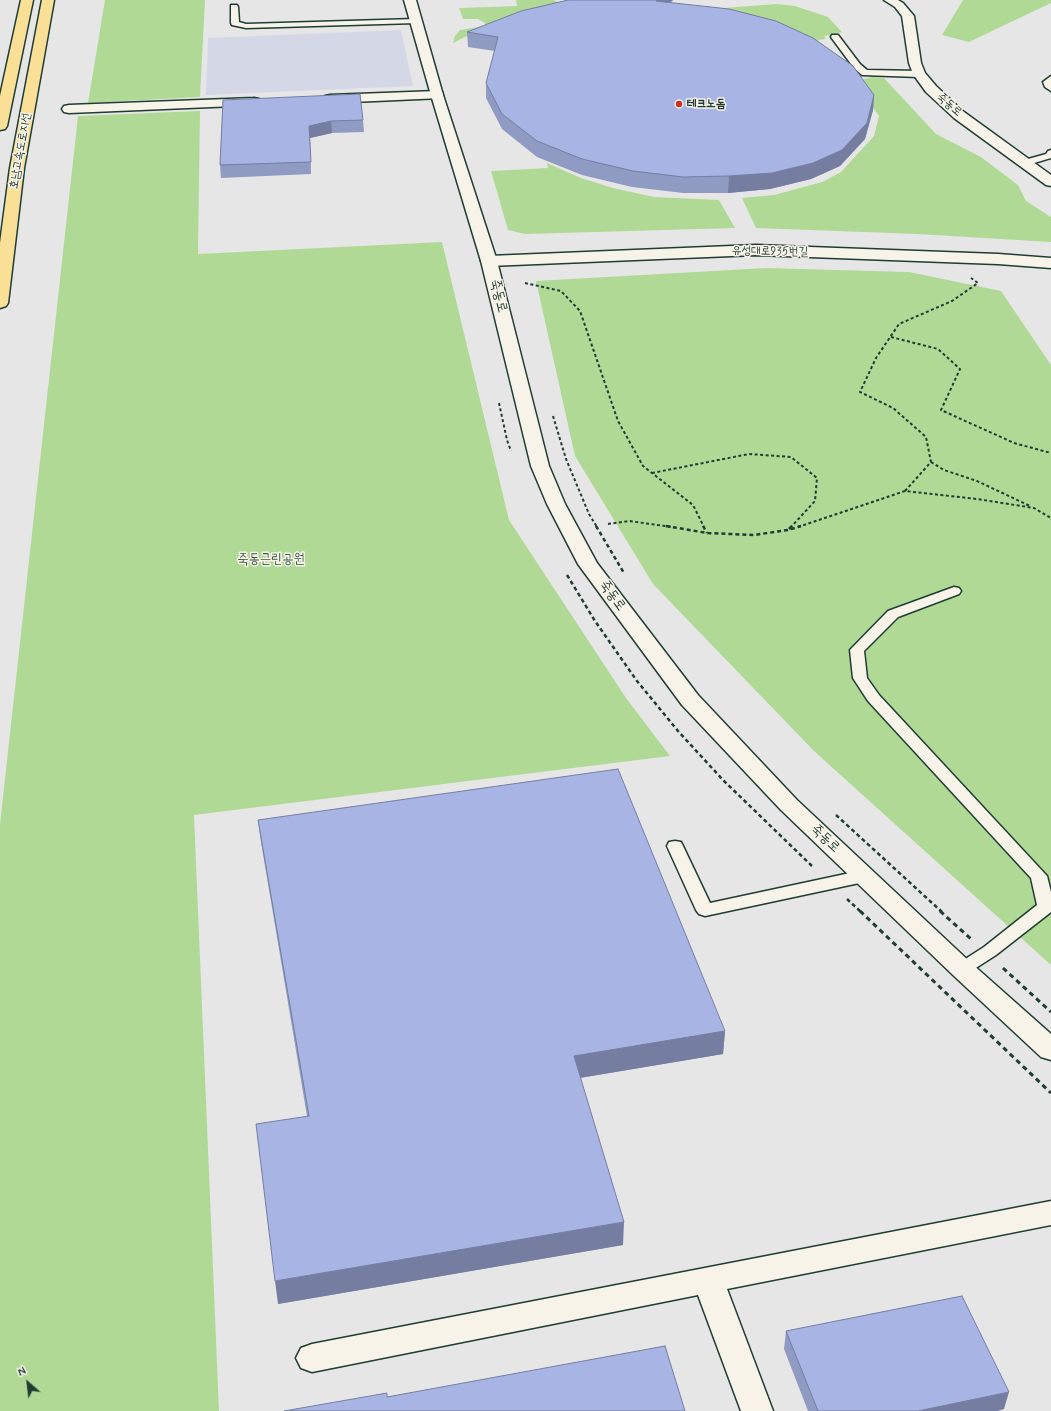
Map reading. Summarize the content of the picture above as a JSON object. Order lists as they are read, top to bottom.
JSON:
{
  "streets": {
    "highway": ["호남고속도로지선"],
    "street": ["죽동로", "유성대로935번길"]
  },
  "crossings": [
    ["죽동로", "유성대로935번길"]
  ],
  "parks": ["죽동근린공원"],
  "places": ["테크노돔"],
  "north": "top left"
}
